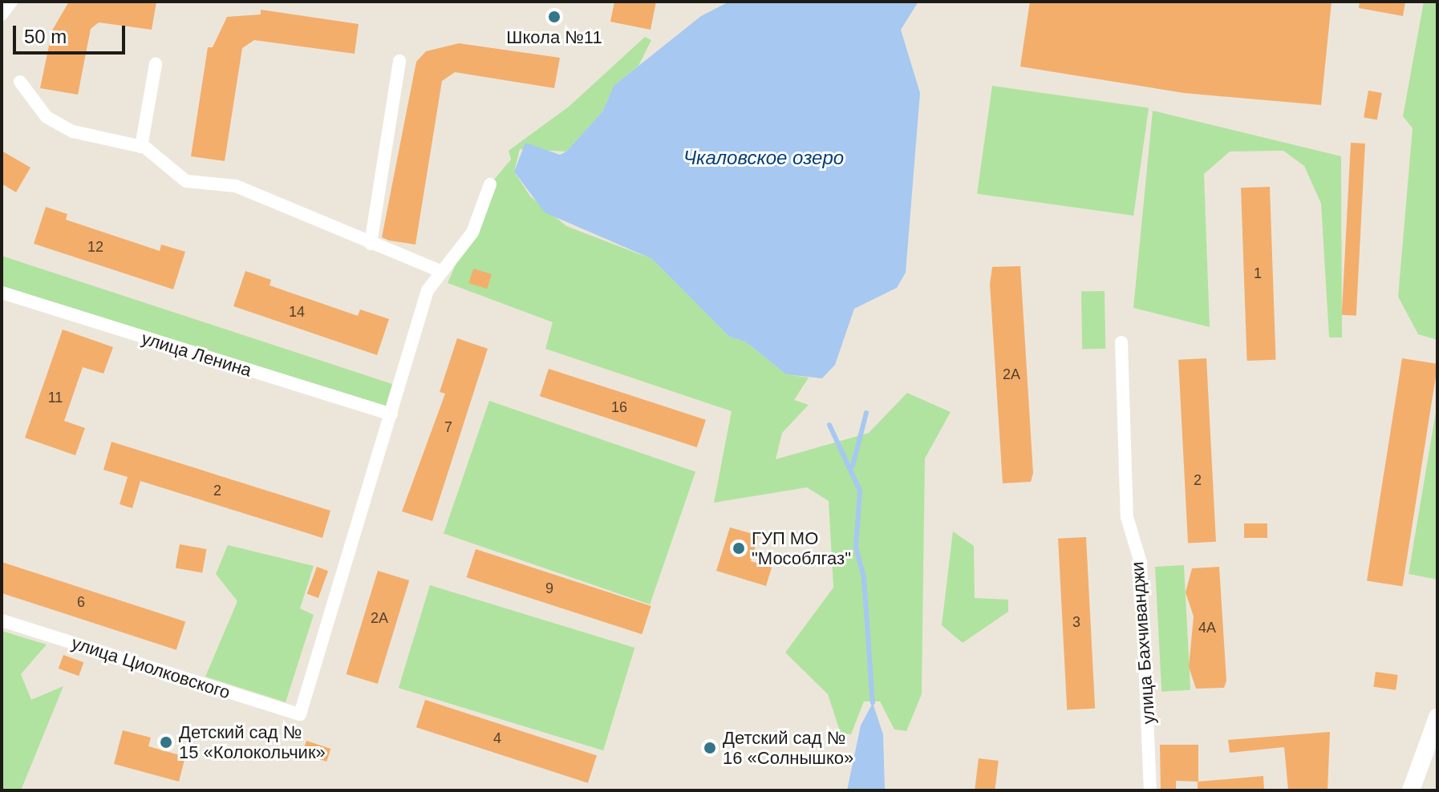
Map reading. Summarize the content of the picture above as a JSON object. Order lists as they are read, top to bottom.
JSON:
{
  "streets": {
    "street": ["улица Ленина", "улица Бахчиванджи", "улица Циолковского"]
  },
  "crossings": [
    ["улица Ленина", "улица Циолковского"]
  ],
  "water": ["Чкаловское озеро"],
  "places": [
    "Школа №11",
    "ГУП МО \"Мособлгаз\"",
    "Детский сад № 15 «Колокольчик»",
    "Детский сад № 16 «Солнышко»"
  ],
  "house_numbers": [
    "12",
    "1",
    "14",
    "2А",
    "11",
    "16",
    "7",
    "2",
    "2",
    "9",
    "6",
    "2А",
    "3",
    "4А",
    "4"
  ],
  "scale_bar": "50 m"
}
